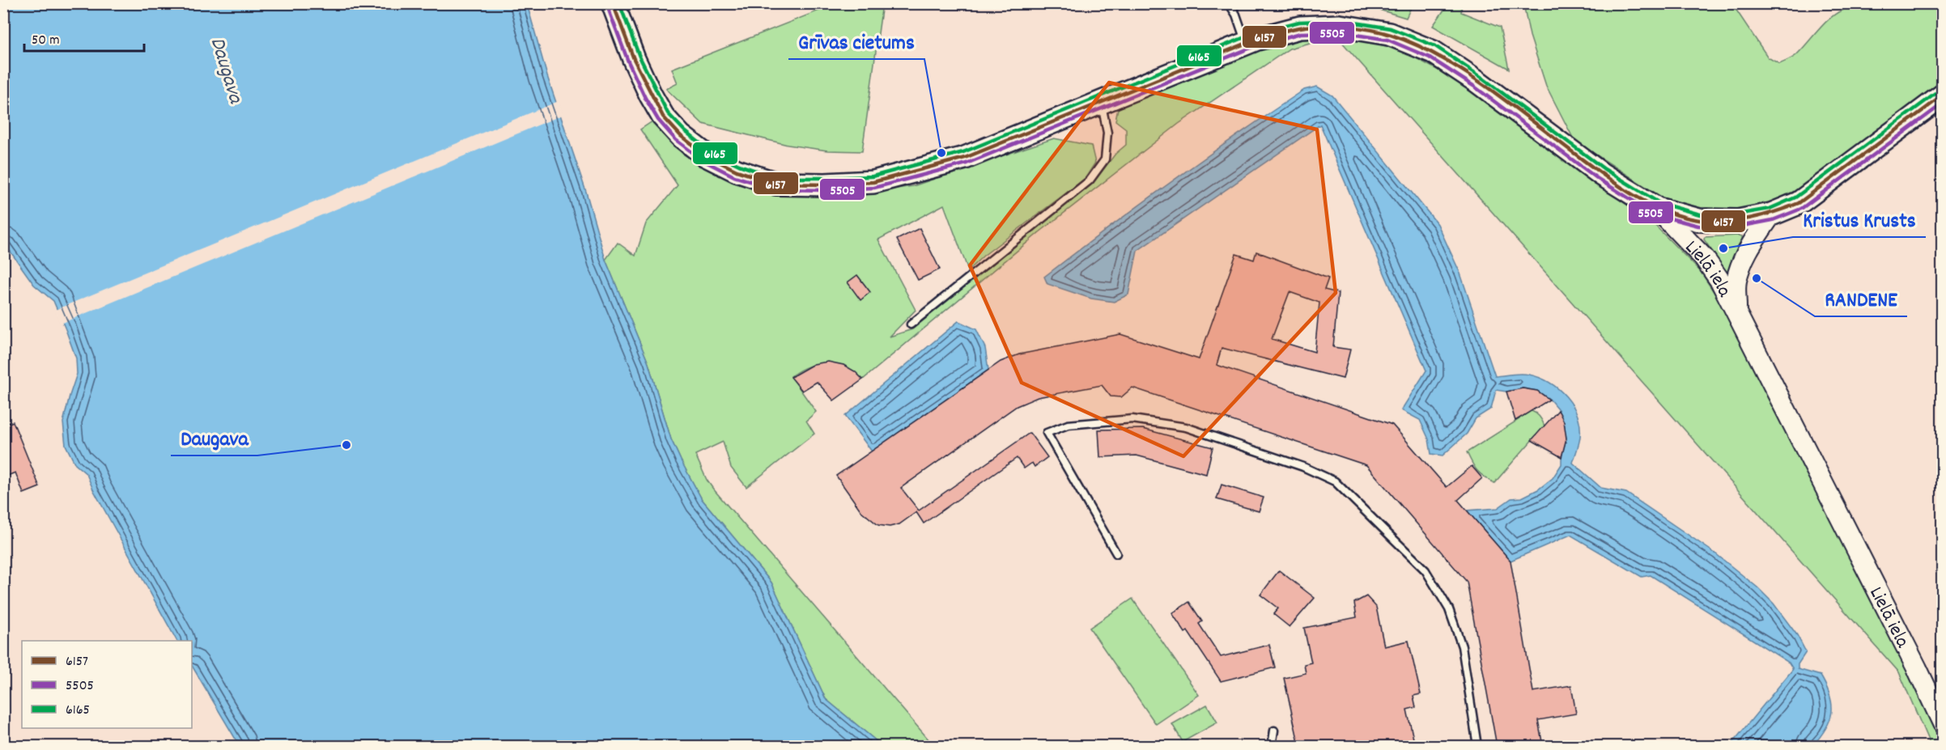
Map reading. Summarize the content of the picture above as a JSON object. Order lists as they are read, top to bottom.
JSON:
{
  "streets": {
    "main road": ["Lielā iela"]
  },
  "water": ["Daugava"],
  "places": [
    "Grīvas cietums",
    "Kristus Krusts",
    "RANDENE",
    "Daugava"
  ],
  "lines": ["transit line 6157", "transit line 6165", "transit line 5505"],
  "legend": ["6157", "5505", "6165"],
  "scale_bar": "50 m"
}
